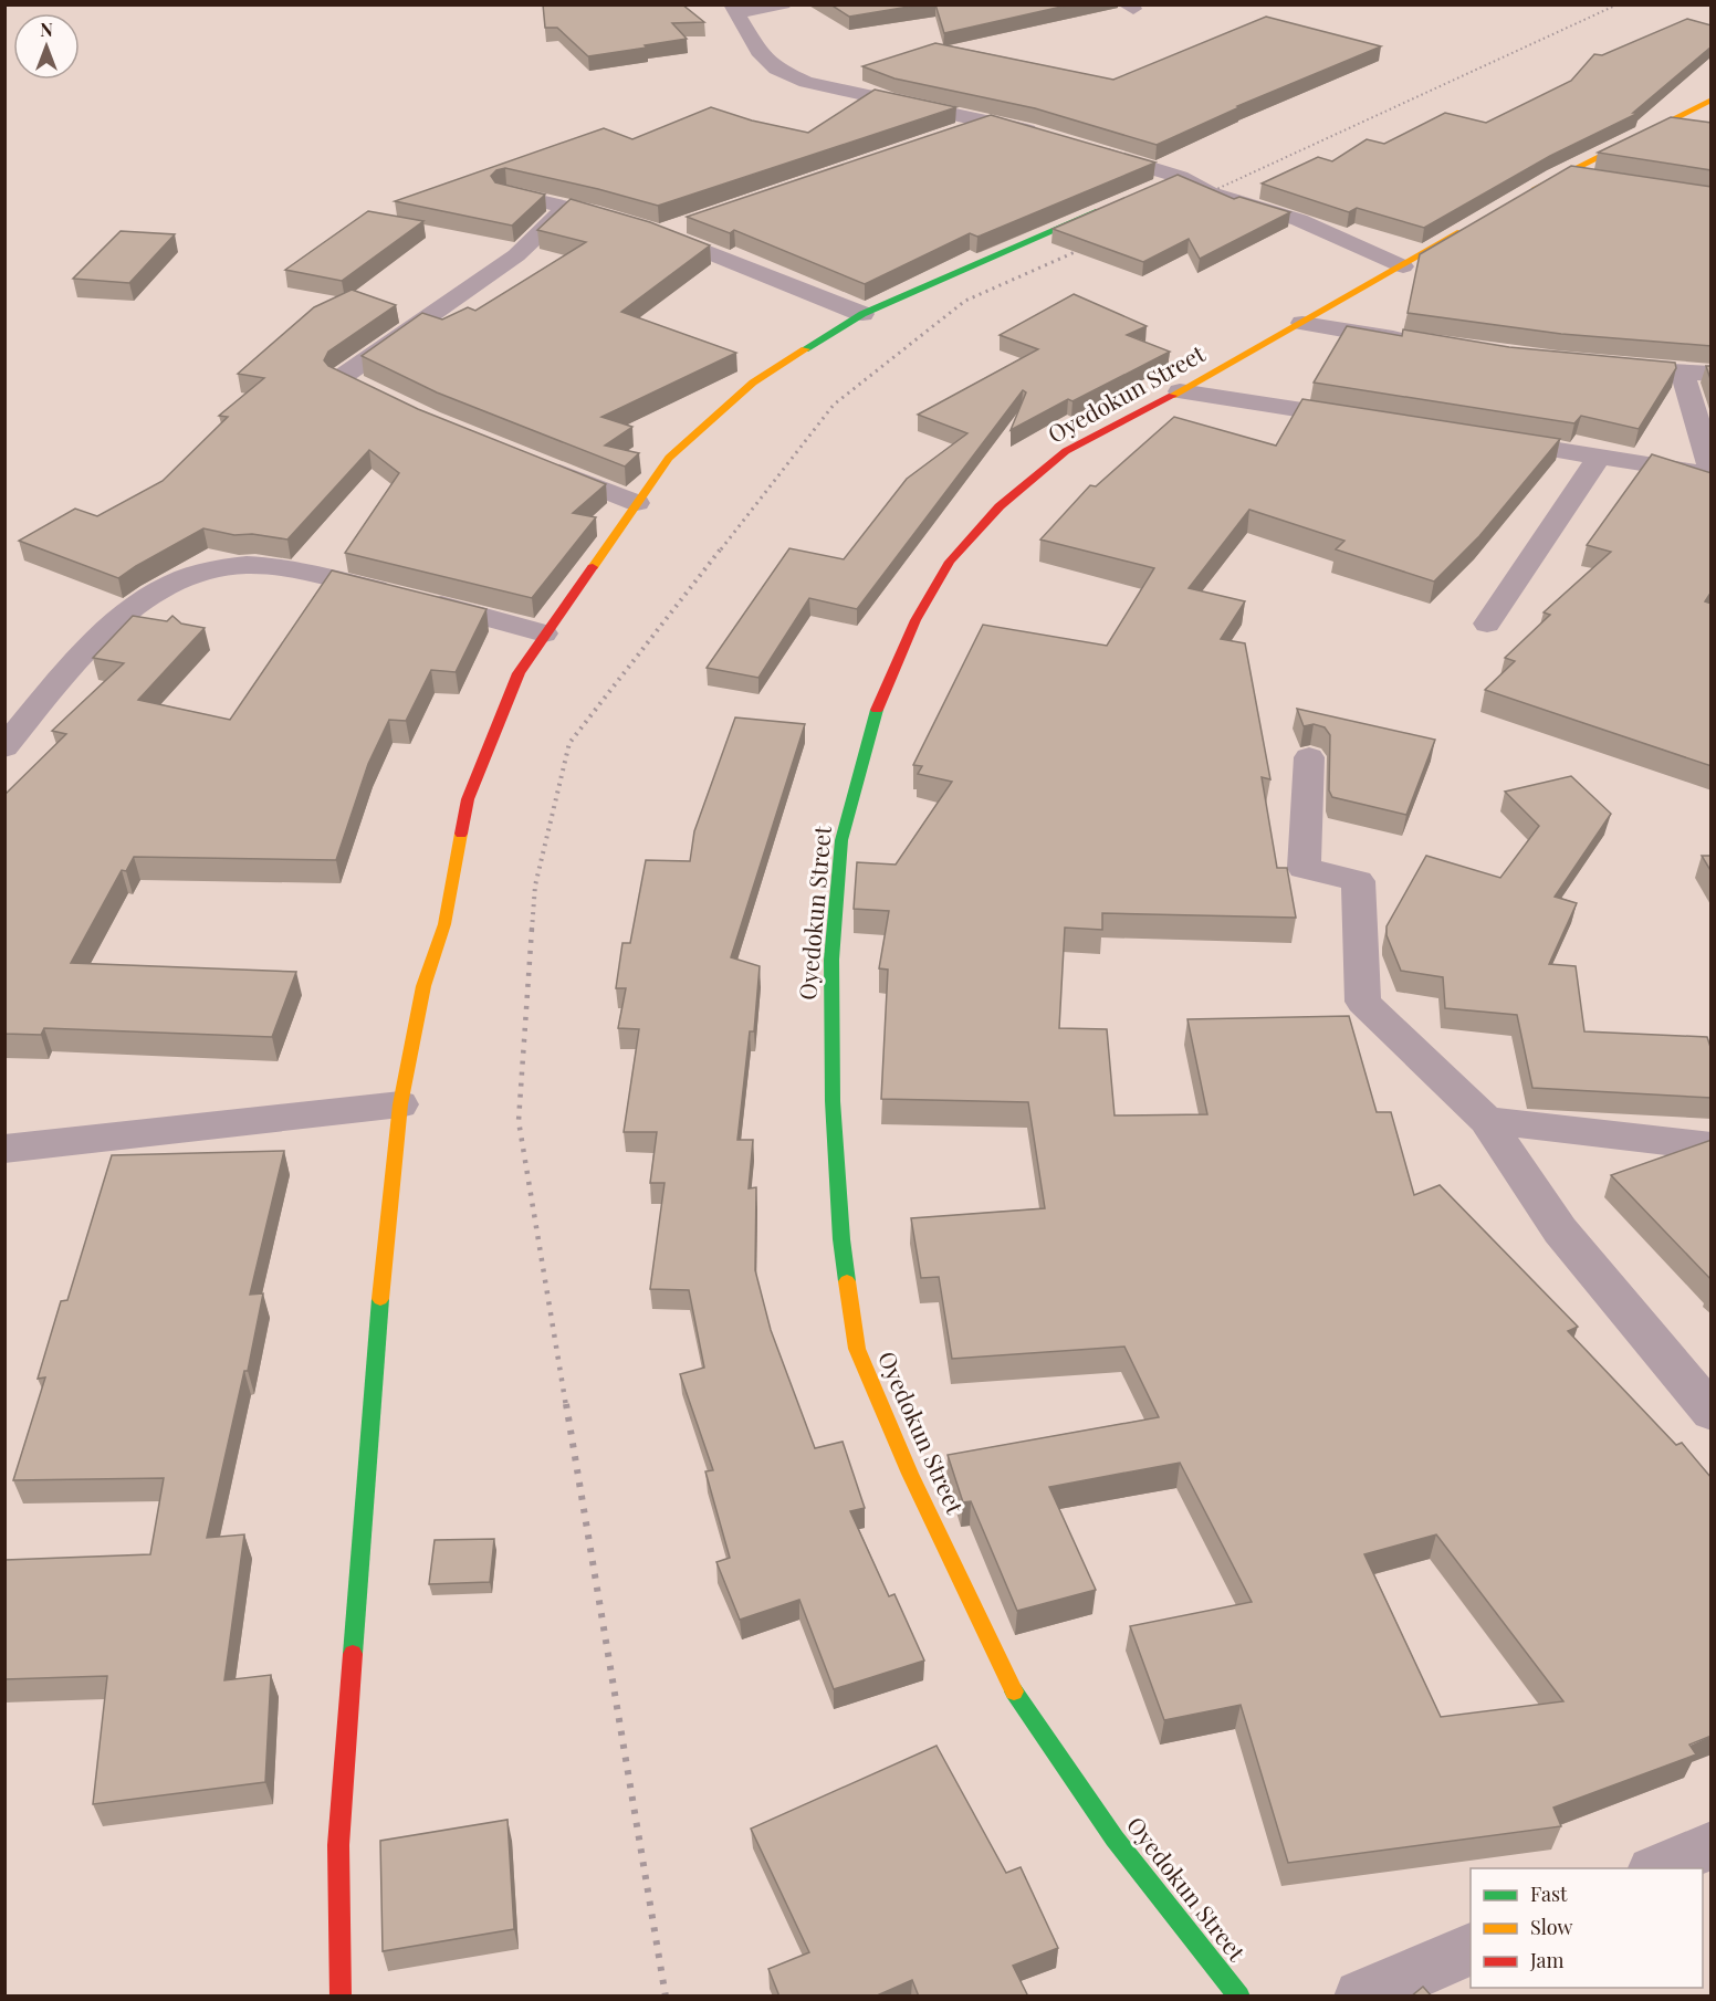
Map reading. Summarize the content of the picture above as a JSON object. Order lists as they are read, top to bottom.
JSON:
{
  "streets": {
    "street": ["Oyedokun Street"]
  },
  "legend": ["Fast", "Slow", "Jam"],
  "north": "top"
}
